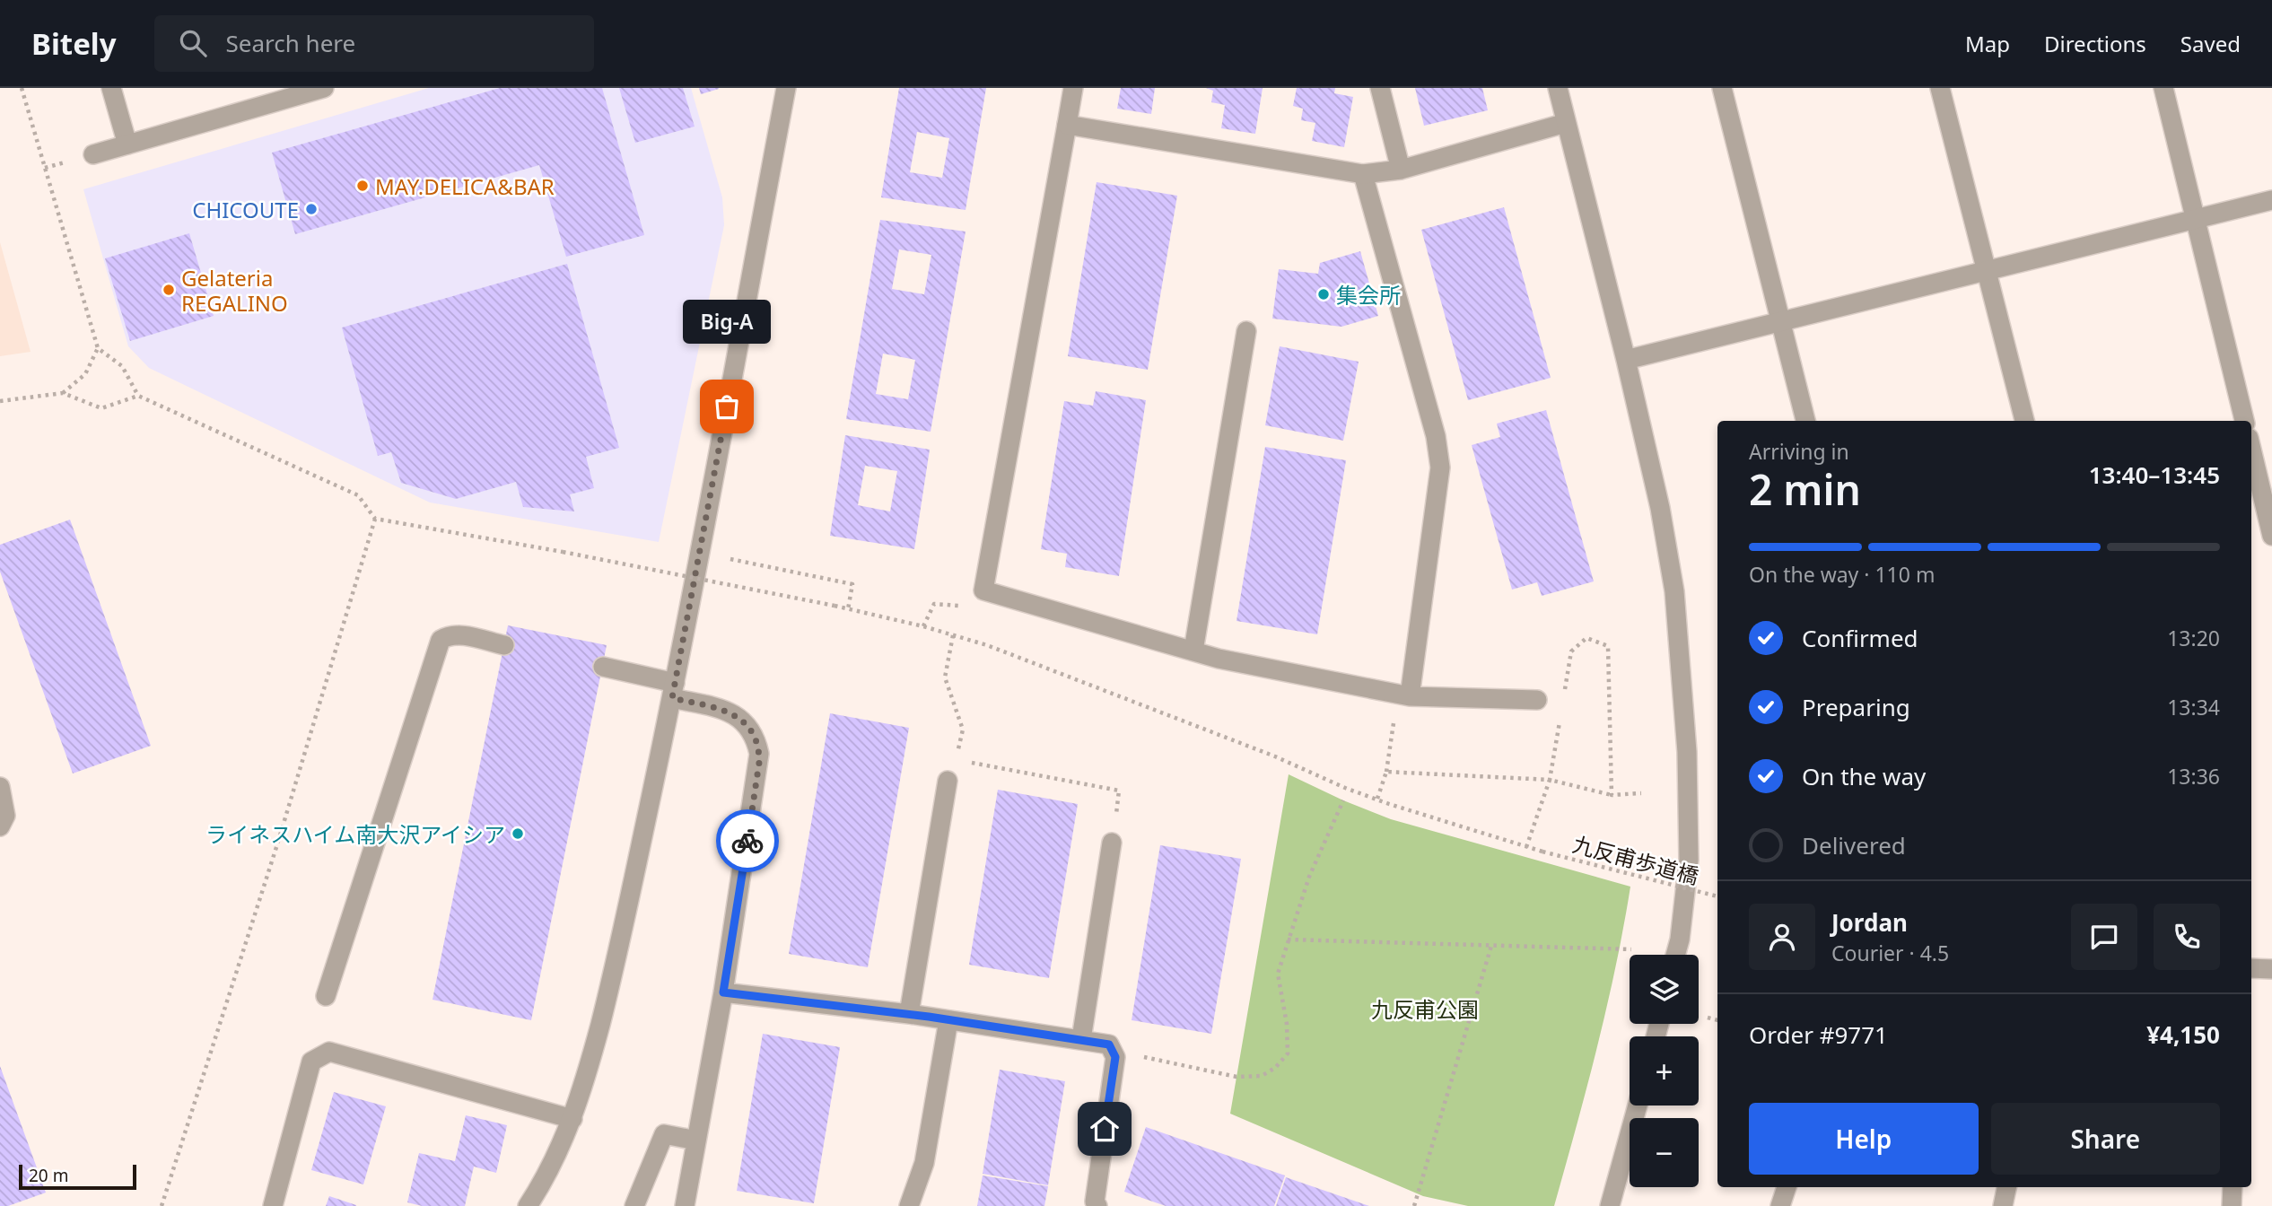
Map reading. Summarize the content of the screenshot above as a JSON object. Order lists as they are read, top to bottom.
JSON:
{
  "streets": {
    "path": ["九反甫歩道橋"]
  },
  "parks": ["九反甫公園"],
  "places": [
    "MAY.DELICA&BAR",
    "CHICOUTE",
    "Gelateria REGALINO",
    "集会所",
    "Big-A",
    "ライネスハイム南大沢アイシア"
  ],
  "scale_bar": "20 m",
  "page": {
    "header": "Bitely",
    "search": "Search here",
    "nav": ["Map", "Directions", "Saved"],
    "bubble": "Big-A",
    "heading": ["2 min", "Arriving in", "13:40–13:45"],
    "panel": [
      "Jordan",
      "Courier · 4.5",
      "Order #9771",
      "¥4,150"
    ],
    "bar": "On the way · 110 m",
    "list": [
      ["Confirmed", "13:20"],
      ["Preparing", "13:34"],
      ["On the way", "13:36"],
      "Delivered"
    ],
    "map_buttons": ["+", "−"],
    "buttons": ["Help", "Share"],
    "scale": "20 m"
  }
}
